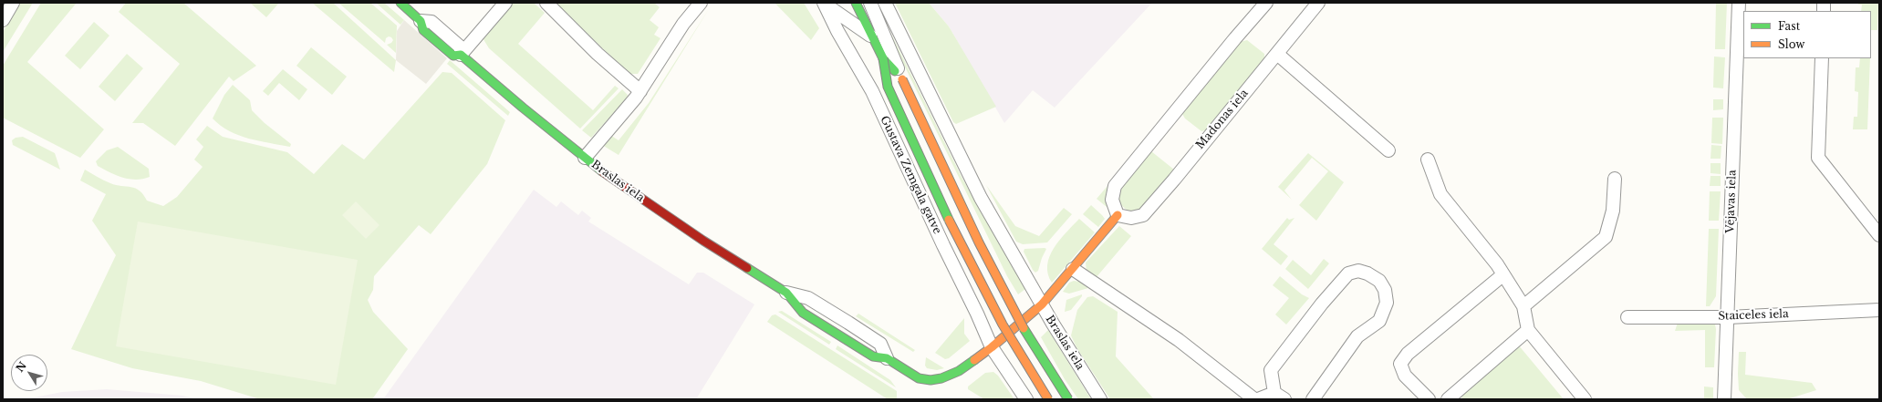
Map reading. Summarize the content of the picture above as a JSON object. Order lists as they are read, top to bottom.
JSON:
{
  "streets": {
    "main road": ["Gustava Zemgala gatve", "Braslas iela"],
    "street": ["Madonas iela", "Vējavas iela", "Staiceles iela"]
  },
  "crossings": [
    ["Gustava Zemgala gatve", "Braslas iela"],
    ["Vējavas iela", "Staiceles iela"]
  ],
  "legend": ["Fast", "Slow"],
  "north": "top left"
}
